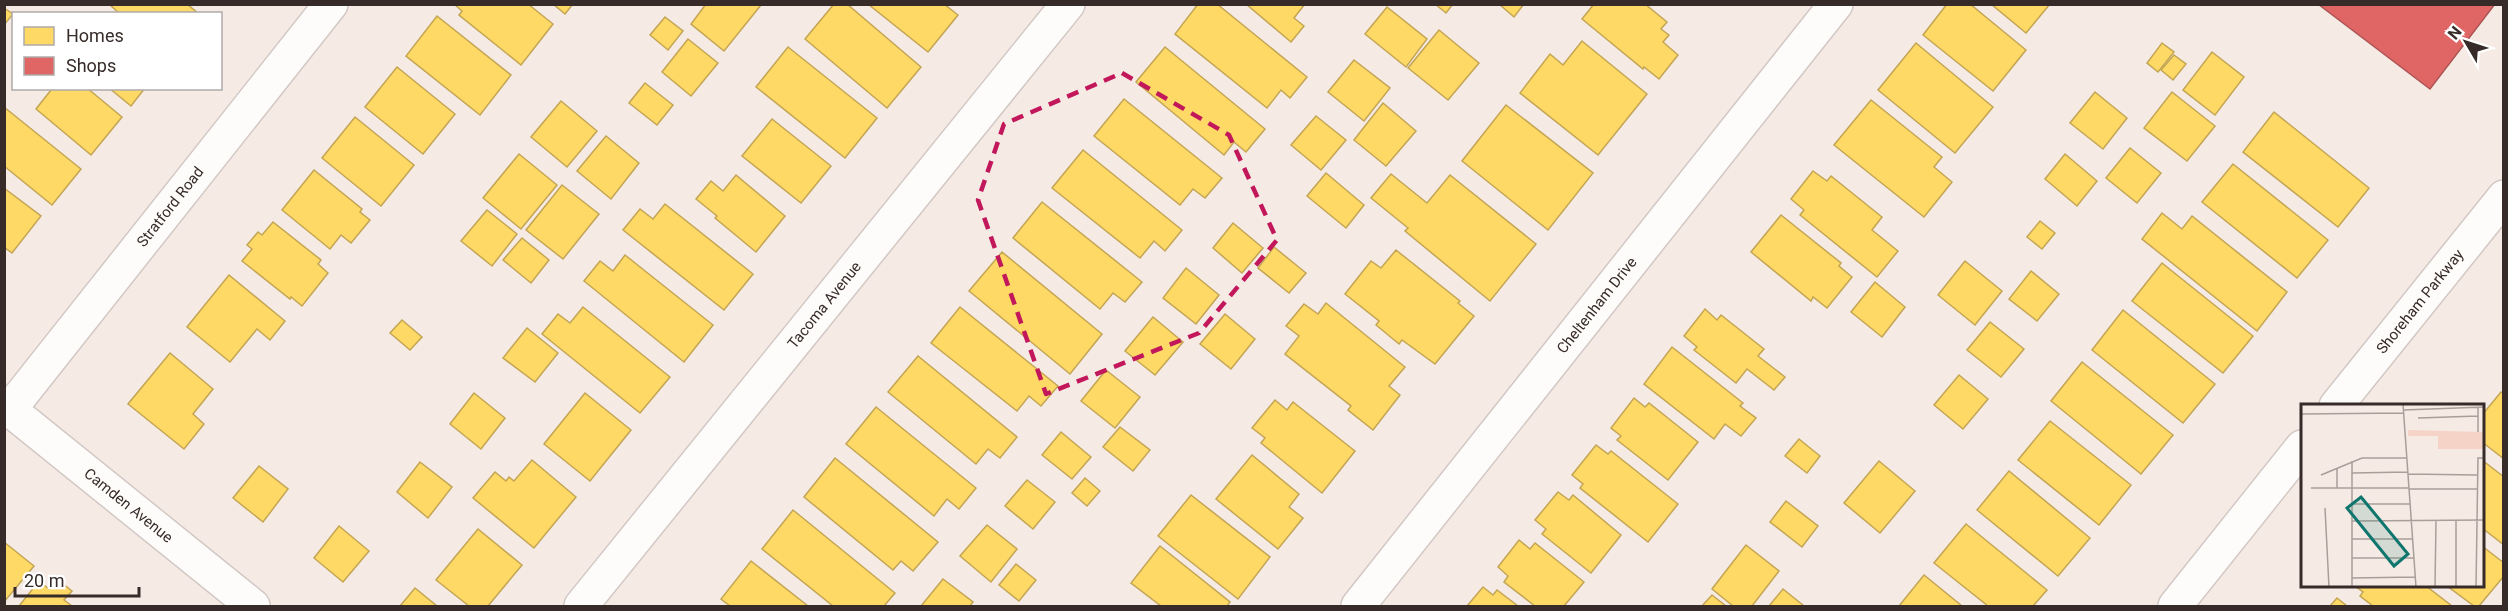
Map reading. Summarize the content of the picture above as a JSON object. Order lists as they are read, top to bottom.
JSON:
{
  "streets": {
    "street": [
      "Stratford Road",
      "Shoreham Parkway",
      "Tacoma Avenue",
      "Cheltenham Drive",
      "Camden Avenue"
    ]
  },
  "crossings": [
    ["Stratford Road", "Camden Avenue"]
  ],
  "legend": ["Homes", "Shops"],
  "scale_bar": "20 m",
  "north": "top left"
}
